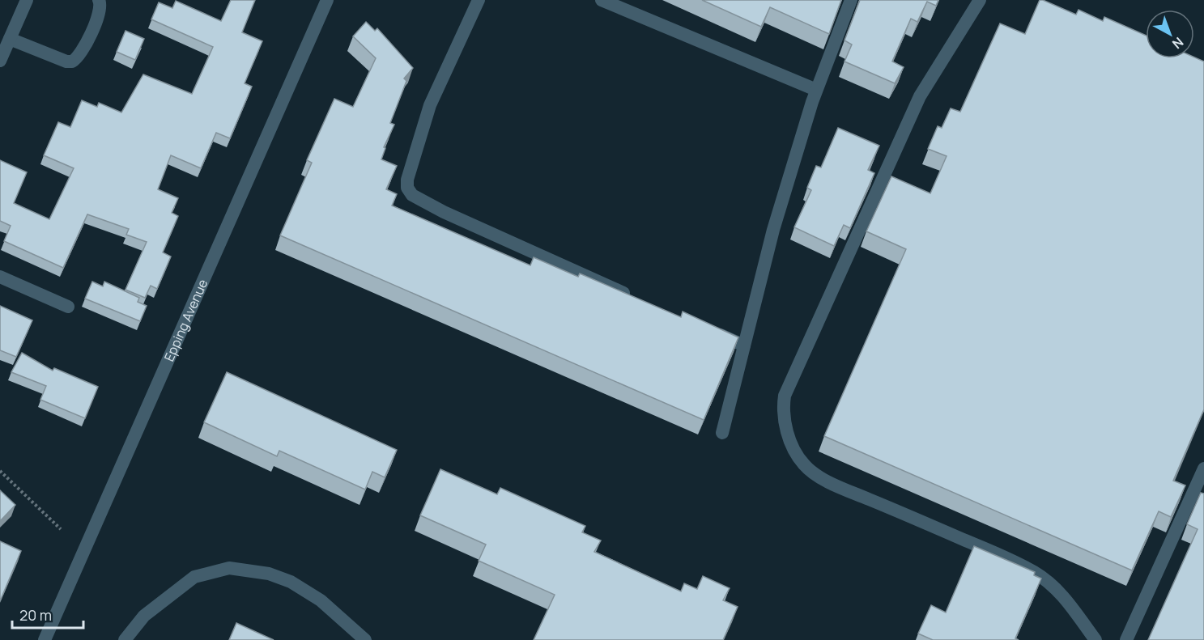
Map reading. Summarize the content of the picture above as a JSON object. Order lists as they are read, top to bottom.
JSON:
{
  "streets": {
    "street": ["Epping Avenue"]
  },
  "scale_bar": "20 m",
  "north": "bottom right"
}
